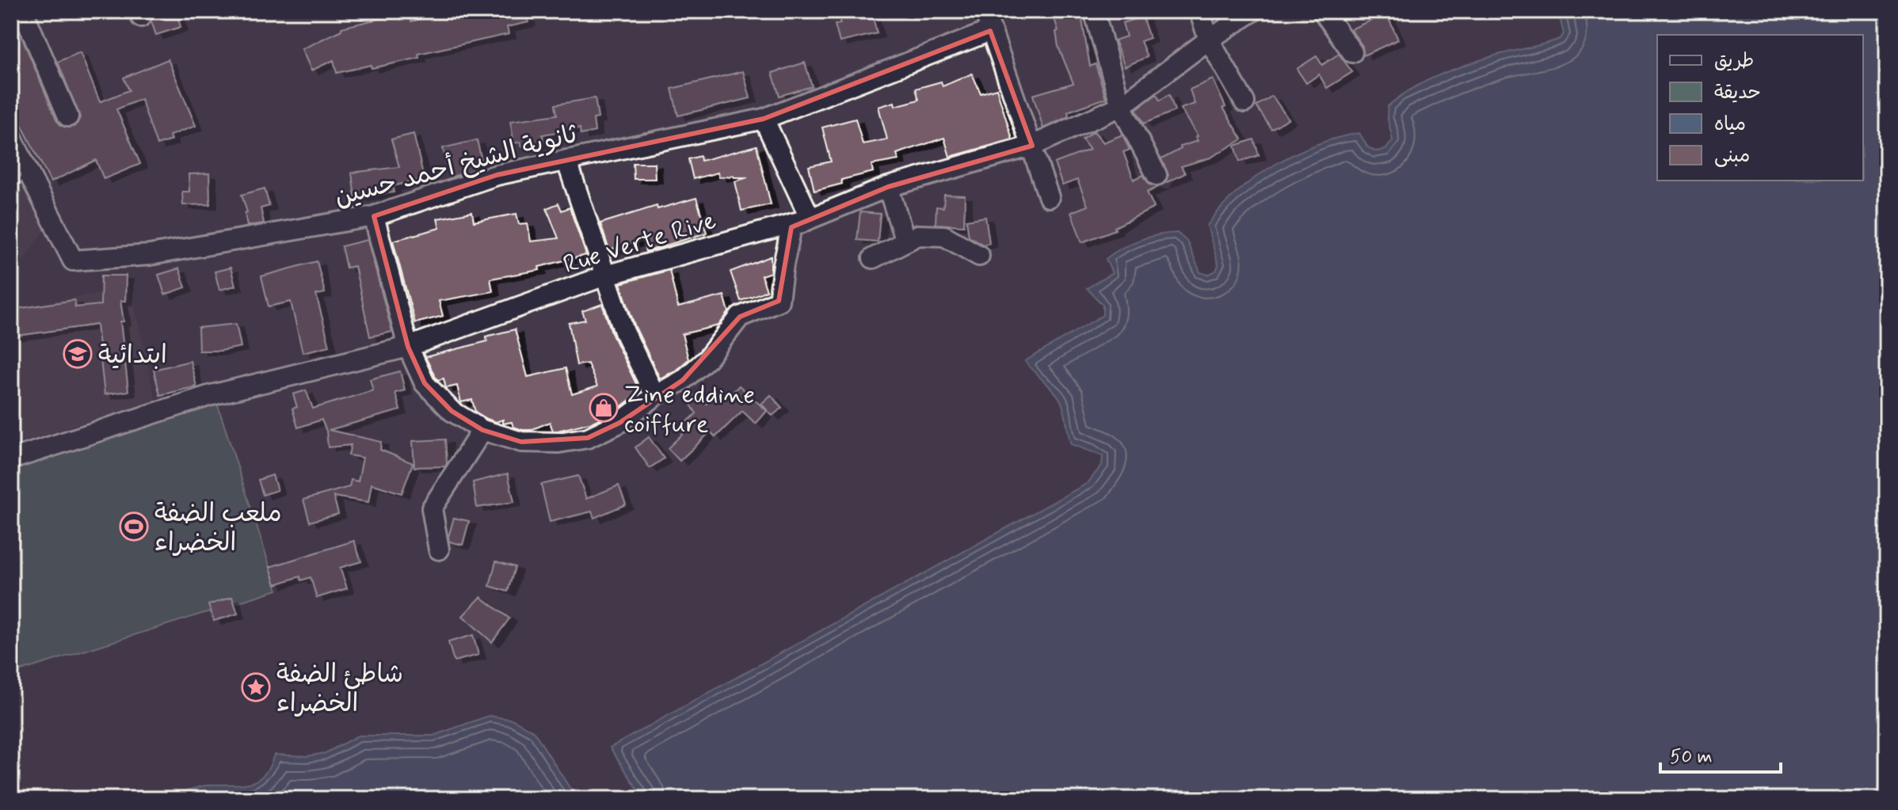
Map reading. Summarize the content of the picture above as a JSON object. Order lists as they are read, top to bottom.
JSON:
{
  "streets": {
    "street": ["ثانوية الشيخ أحمد حسين", "Rue Verte Rive"]
  },
  "places": {
    "school or university": ["ابتدائية"],
    "shop": ["Zine eddine coiffure"],
    "sports": ["ملعب الضفة الخضراء"],
    "place": ["شاطئ الضفة الخضراء"]
  },
  "legend": [
    "طريق",
    "حديقة",
    "مياه",
    "مبنى"
  ],
  "scale_bar": "50 m"
}
